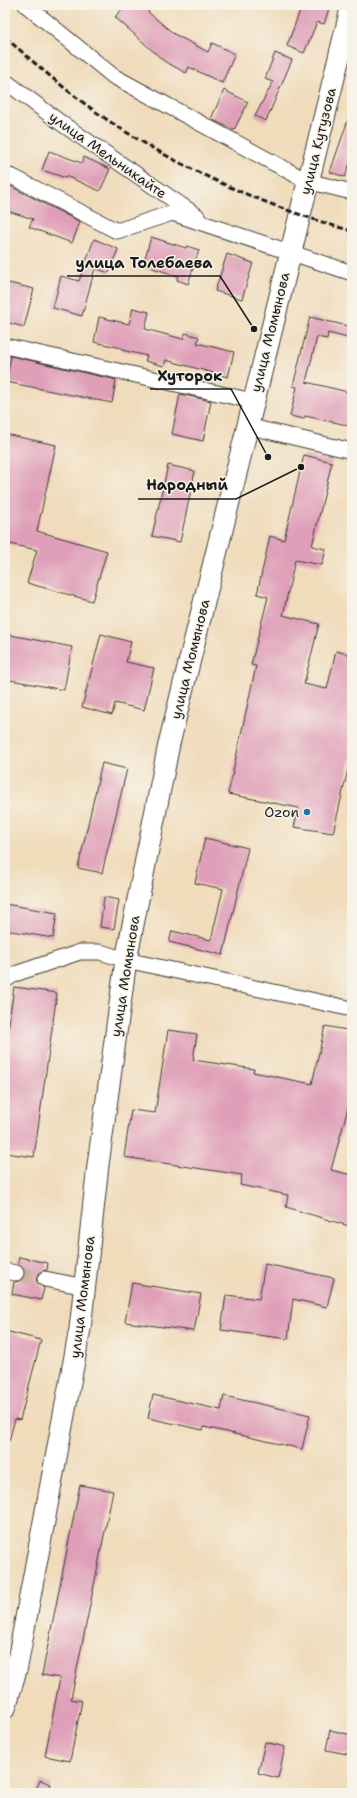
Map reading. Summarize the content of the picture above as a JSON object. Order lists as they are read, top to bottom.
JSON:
{
  "streets": {
    "main road": ["улица Кутузова", "улица Момынова"],
    "street": ["улица Мельникайте"]
  },
  "crossings": [
    ["улица Кутузова", "улица Мельникайте"],
    ["улица Кутузова", "улица Момынова"],
    ["улица Мельникайте", "улица Момынова"]
  ],
  "places": [
    "улица Толебаева",
    "Хуторок",
    "Народный",
    "Ozon"
  ]
}
